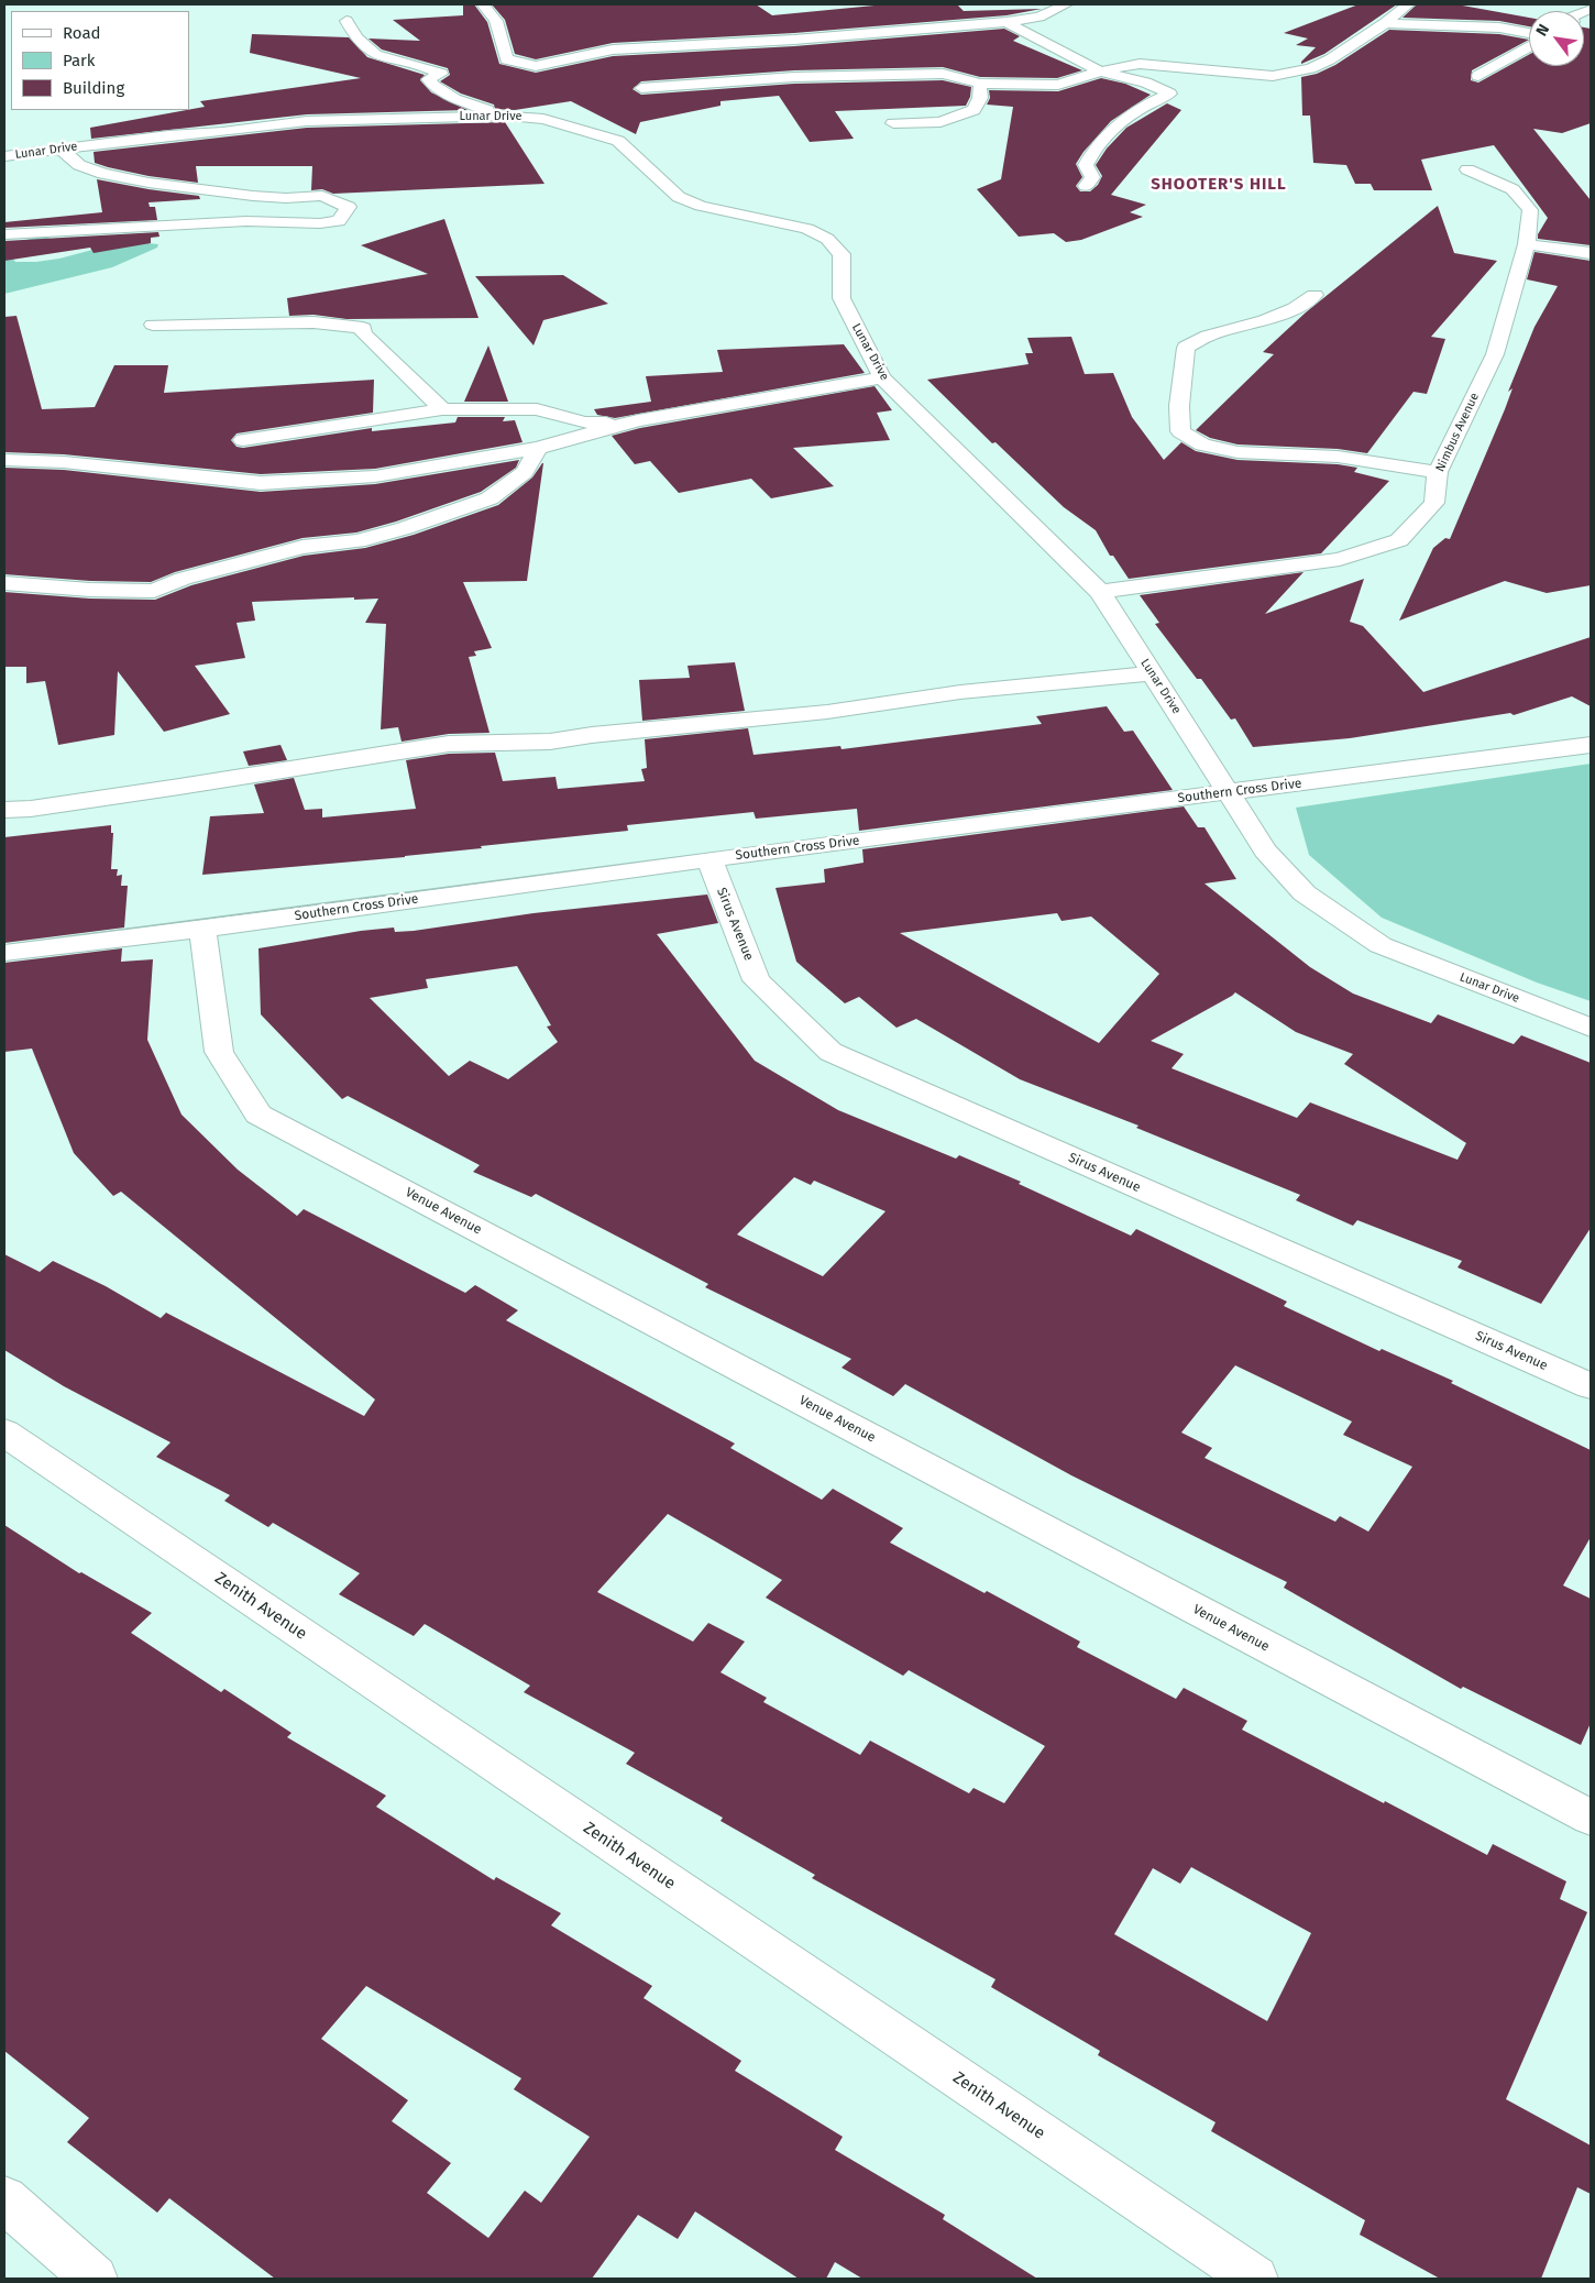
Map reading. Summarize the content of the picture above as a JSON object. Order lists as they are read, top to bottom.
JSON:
{
  "streets": {
    "street": [
      "Lunar Drive",
      "Nimbus Avenue",
      "Southern Cross Drive",
      "Sirus Avenue",
      "Venue Avenue",
      "Zenith Avenue"
    ]
  },
  "crossings": [
    ["Lunar Drive", "Nimbus Avenue"],
    ["Lunar Drive", "Southern Cross Drive"],
    ["Southern Cross Drive", "Sirus Avenue"],
    ["Southern Cross Drive", "Venue Avenue"]
  ],
  "districts": ["SHOOTER'S HILL"],
  "legend": ["Road", "Park", "Building"],
  "north": "top left"
}
